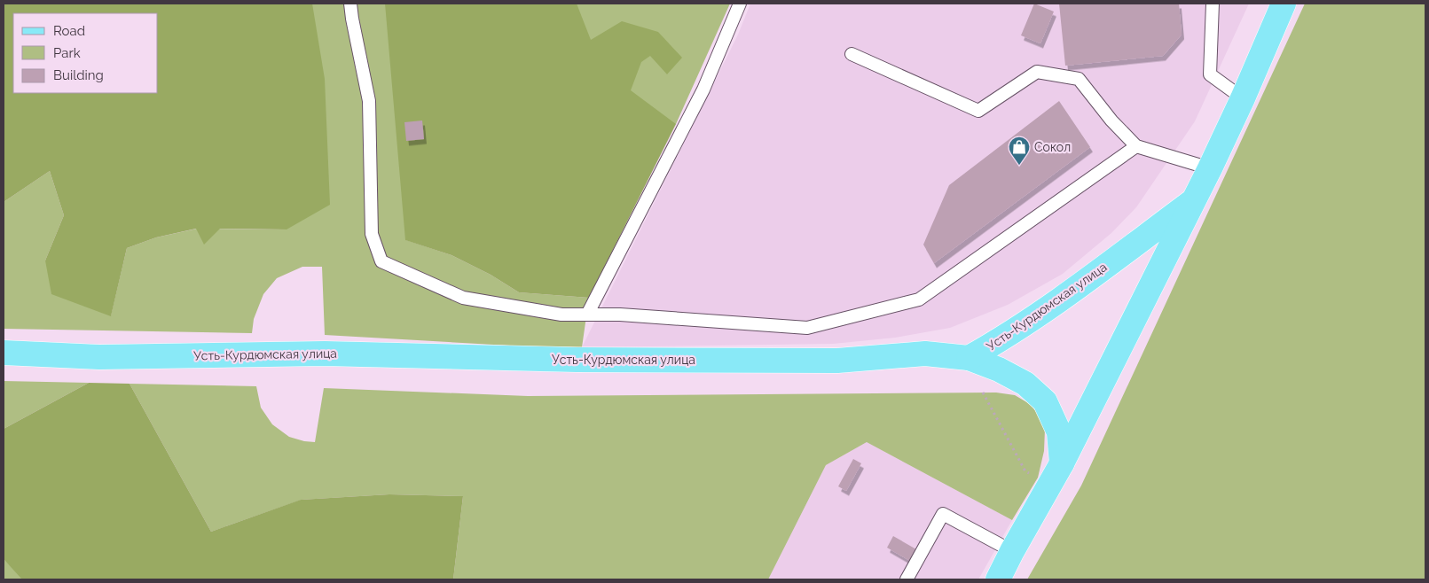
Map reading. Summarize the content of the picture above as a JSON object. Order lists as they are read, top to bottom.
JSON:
{
  "streets": {
    "main road": ["Усть-Курдюмская улица"]
  },
  "places": {
    "shop": ["Сокол"]
  },
  "legend": ["Road", "Park", "Building"]
}
